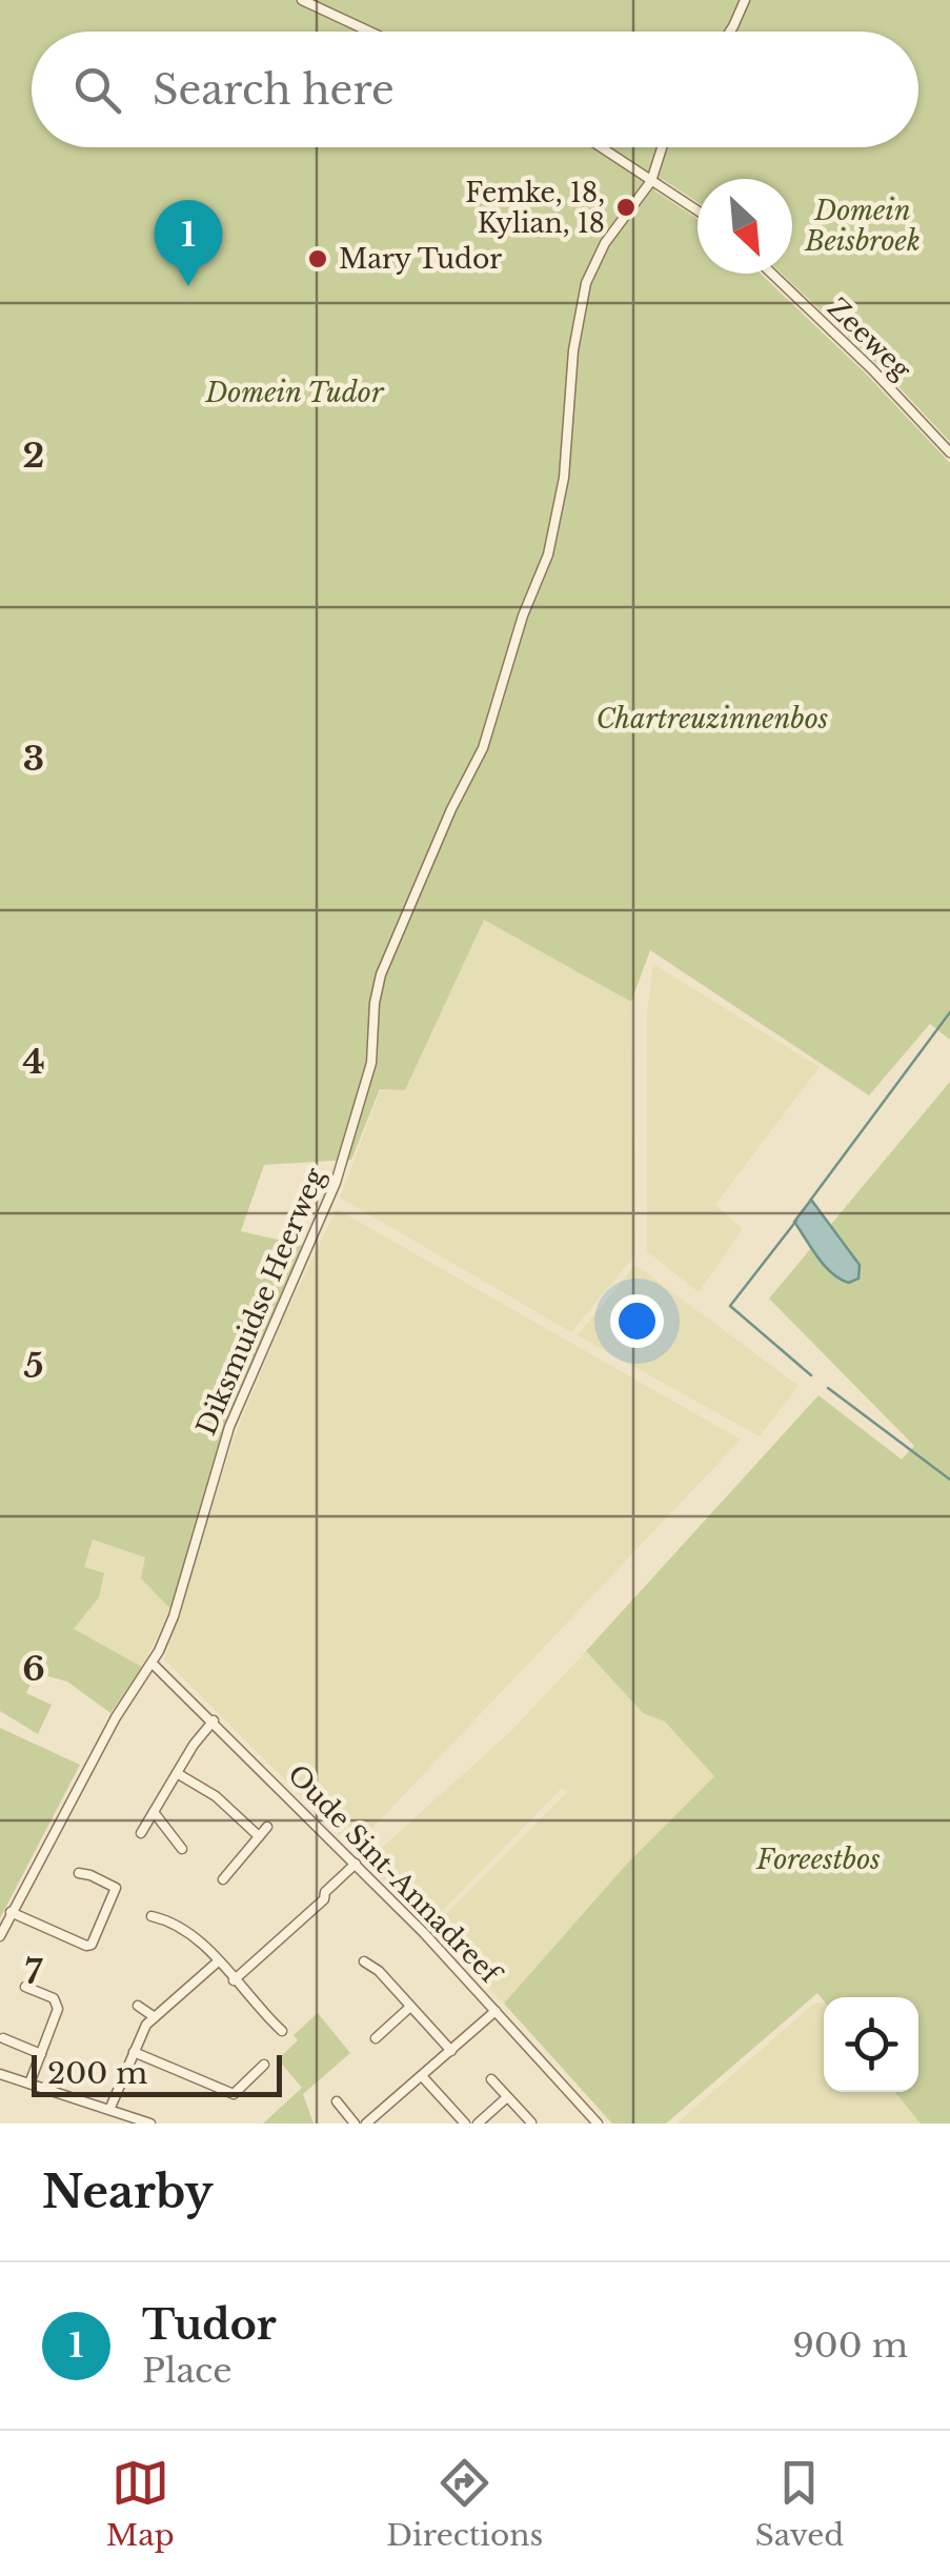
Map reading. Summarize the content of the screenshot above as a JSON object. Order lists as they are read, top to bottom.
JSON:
{
  "streets": {
    "street": ["Zeeweg", "Diksmuidse Heerweg", "Oude Sint-Annadreef"]
  },
  "crossings": [
    ["Diksmuidse Heerweg", "Oude Sint-Annadreef"]
  ],
  "parks": [
    "Domein Beisbroek",
    "Domein Tudor",
    "Chartreuzinnenbos",
    "Foreestbos"
  ],
  "places": ["Femke, 18, Kylian, 18", "Mary Tudor"],
  "scale_bar": "200 m",
  "north": "bottom right",
  "page": {
    "search": "Search here",
    "pins": "1",
    "scale": "200 m",
    "heading": "Nearby",
    "list": [
      {
        "mark": "1",
        "name": "Tudor",
        "note": "Place",
        "value": "900 m"
      }
    ],
    "nav": ["Map", "Directions", "Saved"]
  },
  "grid": {
    "rows": [
      "2",
      "3",
      "4",
      "5",
      "6",
      "7"
    ]
  }
}
